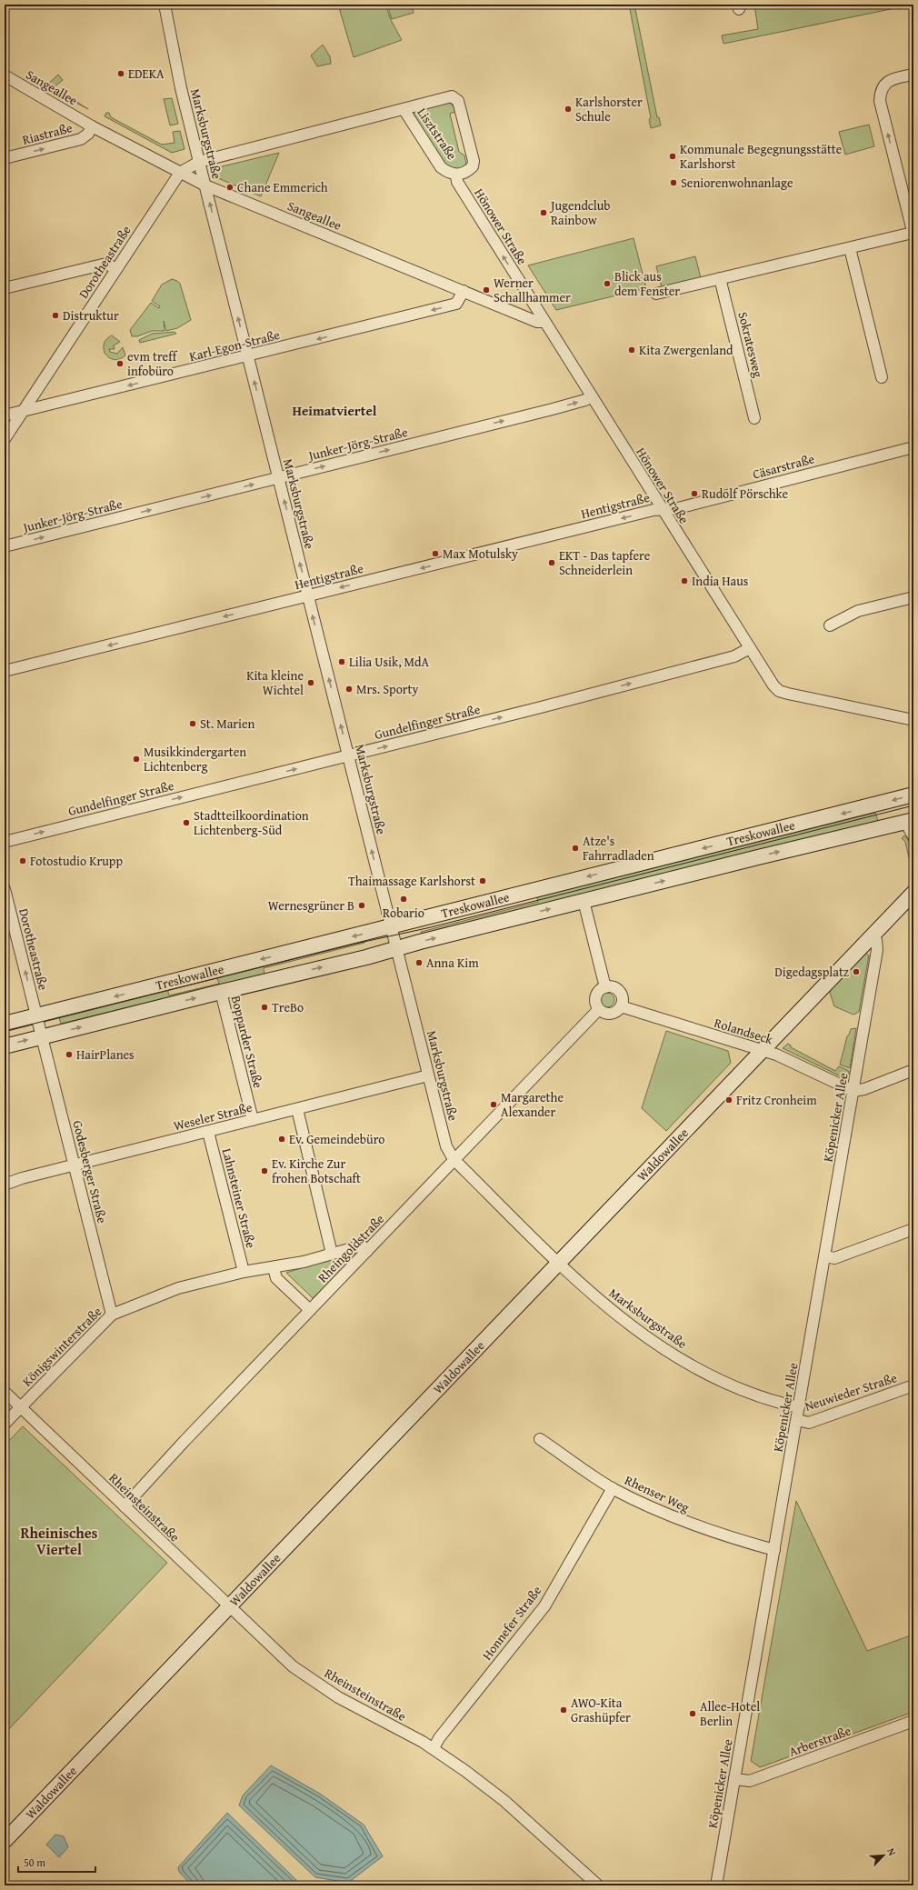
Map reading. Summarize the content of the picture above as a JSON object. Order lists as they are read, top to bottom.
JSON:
{
  "streets": {
    "main road": ["Treskowallee", "Waldowallee"],
    "street": [
      "Sangeallee",
      "Riastraße",
      "Marksburgstraße",
      "Lisztstraße",
      "Hönower Straße",
      "Dorotheastraße",
      "Sokratesweg",
      "Karl-Egon-Straße",
      "Junker-Jörg-Straße",
      "Cäsarstraße",
      "Hentigstraße",
      "Gundelfinger Straße",
      "Rolandseck",
      "Bopparder Straße",
      "Weseler Straße",
      "Köpenicker Allee",
      "Godesberger Straße",
      "Lahnsteiner Straße",
      "Rheingoldstraße",
      "Königswinterstraße",
      "Neuwieder Straße",
      "Rhenser Weg",
      "Rheinsteinstraße",
      "Honnefer Straße",
      "Arberstraße"
    ]
  },
  "crossings": [
    ["Sangeallee", "Riastraße"],
    ["Sangeallee", "Marksburgstraße"],
    ["Sangeallee", "Hönower Straße"],
    ["Sangeallee", "Dorotheastraße"],
    ["Sangeallee", "Karl-Egon-Straße"],
    ["Marksburgstraße", "Lisztstraße"],
    ["Marksburgstraße", "Dorotheastraße"],
    ["Marksburgstraße", "Karl-Egon-Straße"],
    ["Marksburgstraße", "Junker-Jörg-Straße"],
    ["Marksburgstraße", "Hentigstraße"],
    ["Marksburgstraße", "Gundelfinger Straße"],
    ["Marksburgstraße", "Treskowallee"],
    ["Marksburgstraße", "Weseler Straße"],
    ["Marksburgstraße", "Köpenicker Allee"],
    ["Marksburgstraße", "Waldowallee"],
    ["Marksburgstraße", "Rheingoldstraße"],
    ["Lisztstraße", "Hönower Straße"],
    ["Lisztstraße", "Dorotheastraße"],
    ["Hönower Straße", "Junker-Jörg-Straße"],
    ["Hönower Straße", "Cäsarstraße"],
    ["Hönower Straße", "Hentigstraße"],
    ["Hönower Straße", "Gundelfinger Straße"],
    ["Dorotheastraße", "Karl-Egon-Straße"],
    ["Dorotheastraße", "Treskowallee"],
    ["Cäsarstraße", "Hentigstraße"],
    ["Treskowallee", "Bopparder Straße"],
    ["Treskowallee", "Godesberger Straße"],
    ["Rolandseck", "Köpenicker Allee"],
    ["Rolandseck", "Waldowallee"],
    ["Rolandseck", "Rheingoldstraße"],
    ["Bopparder Straße", "Weseler Straße"],
    ["Weseler Straße", "Godesberger Straße"],
    ["Weseler Straße", "Lahnsteiner Straße"],
    ["Köpenicker Allee", "Waldowallee"],
    ["Köpenicker Allee", "Neuwieder Straße"],
    ["Köpenicker Allee", "Rhenser Weg"],
    ["Köpenicker Allee", "Arberstraße"],
    ["Waldowallee", "Rheinsteinstraße"],
    ["Godesberger Straße", "Königswinterstraße"],
    ["Lahnsteiner Straße", "Königswinterstraße"],
    ["Rheingoldstraße", "Königswinterstraße"],
    ["Rheingoldstraße", "Rheinsteinstraße"],
    ["Königswinterstraße", "Rheinsteinstraße"],
    ["Rhenser Weg", "Honnefer Straße"],
    ["Rheinsteinstraße", "Honnefer Straße"]
  ],
  "one_way": [
    "Riastraße",
    "Marksburgstraße",
    "Karl-Egon-Straße",
    "Junker-Jörg-Straße",
    "Hentigstraße",
    "Gundelfinger Straße"
  ],
  "districts": ["Heimatviertel", "Rheinisches Viertel"],
  "places": [
    "EDEKA",
    "Karlshorster Schule",
    "Kommunale Begegnungsstätte Karlshorst",
    "Seniorenwohnanlage",
    "Chane Emmerich",
    "Jugendclub Rainbow",
    "Blick aus dem Fenster",
    "Werner Schallhammer",
    "Distruktur",
    "Kita Zwergenland",
    "evm treff infobüro",
    "Rudolf Pörschke",
    "Max Motulsky",
    "EKT - Das tapfere Schneiderlein",
    "India Haus",
    "Lilia Usik, MdA",
    "Kita kleine Wichtel",
    "Mrs. Sporty",
    "St. Marien",
    "Musikkindergarten Lichtenberg",
    "Stadtteilkoordination Lichtenberg-Süd",
    "Atze's Fahrradladen",
    "Fotostudio Krupp",
    "Thaimassage Karlshorst",
    "Robario",
    "Wernesgrüner B",
    "Anna Kim",
    "Digedagsplatz",
    "TreBo",
    "HairPlanes",
    "Fritz Cronheim",
    "Margarethe Alexander",
    "Ev. Gemeindebüro",
    "Ev. Kirche Zur frohen Botschaft",
    "AWO-Kita Grashüpfer",
    "Allee-Hotel Berlin"
  ],
  "scale_bar": "50 m",
  "north": "top right"
}
